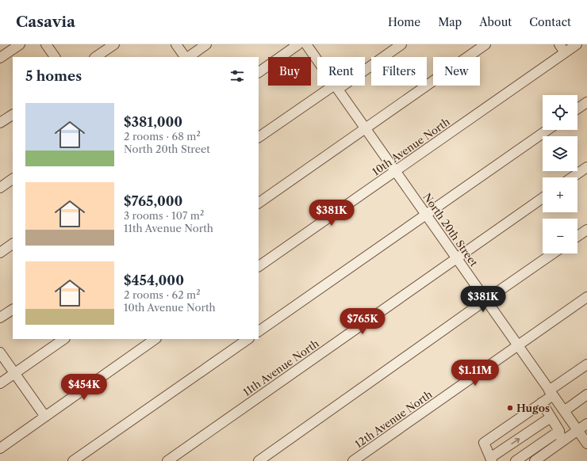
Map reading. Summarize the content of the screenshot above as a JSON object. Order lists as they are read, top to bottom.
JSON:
{
  "streets": {
    "street": [
      "10th Avenue North",
      "North 20th Street",
      "11th Avenue North",
      "12th Avenue North"
    ]
  },
  "crossings": [
    ["10th Avenue North", "North 20th Street"],
    ["North 20th Street", "11th Avenue North"],
    ["North 20th Street", "12th Avenue North"]
  ],
  "places": ["Hugos"],
  "page": {
    "header": "Casavia",
    "nav": [
      "Home",
      "Map",
      "About",
      "Contact"
    ],
    "chip": [
      "Buy",
      "Rent",
      "Filters",
      "New"
    ],
    "heading": "5 homes",
    "map_buttons": ["+", "−"],
    "list": [
      {
        "name": "$381,000",
        "note": "2 rooms · 68 m² · North 20th Street"
      },
      {
        "name": "$765,000",
        "note": "3 rooms · 107 m² · 11th Avenue North"
      },
      {
        "name": "$454,000",
        "note": "2 rooms · 62 m² · 10th Avenue North"
      }
    ],
    "price": [
      "$381K",
      "$381K",
      "$765K",
      "$1.11M",
      "$454K"
    ]
  }
}
